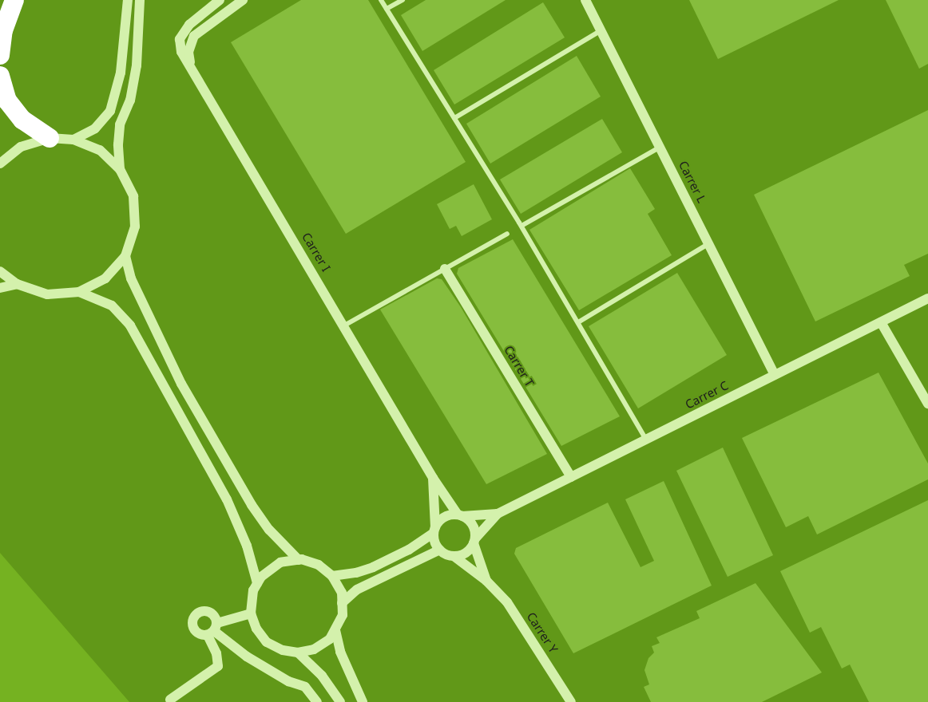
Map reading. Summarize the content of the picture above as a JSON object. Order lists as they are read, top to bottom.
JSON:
{
  "streets": {
    "street": [
      "Carrer L",
      "Carrer I",
      "Carrer T",
      "Carrer C",
      "Carrer Y"
    ]
  },
  "crossings": [
    ["Carrer L", "Carrer C"],
    ["Carrer I", "Carrer C"],
    ["Carrer I", "Carrer Y"],
    ["Carrer T", "Carrer C"],
    ["Carrer C", "Carrer Y"]
  ]
}
